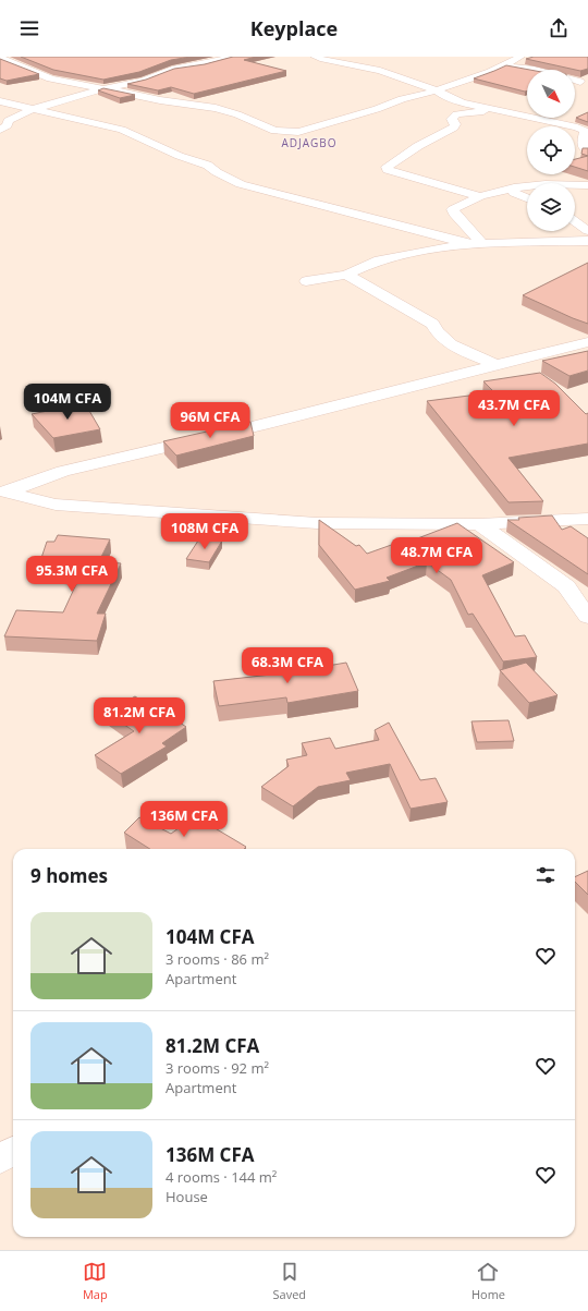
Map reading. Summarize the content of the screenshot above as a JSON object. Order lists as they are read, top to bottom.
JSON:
{
  "districts": ["ADJAGBO"],
  "north": "bottom right",
  "page": {
    "header": "Keyplace",
    "price": [
      "104M CFA",
      "43.7M CFA",
      "96M CFA",
      "108M CFA",
      "48.7M CFA",
      "95.3M CFA",
      "68.3M CFA",
      "81.2M CFA",
      "136M CFA"
    ],
    "heading": "9 homes",
    "list": [
      {
        "name": "104M CFA",
        "note": "3 rooms · 86 m² · Apartment"
      },
      {
        "name": "81.2M CFA",
        "note": "3 rooms · 92 m² · Apartment"
      },
      {
        "name": "136M CFA",
        "note": "4 rooms · 144 m² · House"
      }
    ],
    "tabs": ["Map", "Saved", "Home"]
  }
}
